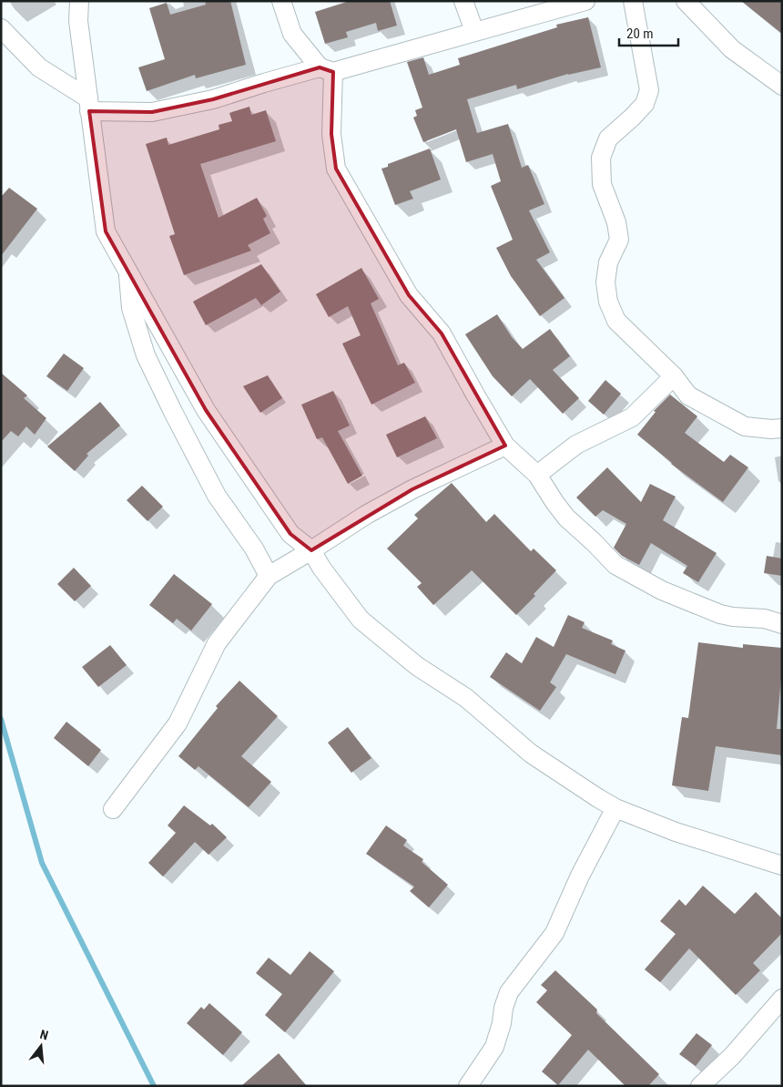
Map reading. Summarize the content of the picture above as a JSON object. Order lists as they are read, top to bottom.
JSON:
{
  "scale_bar": "20 m",
  "north": "top"
}
